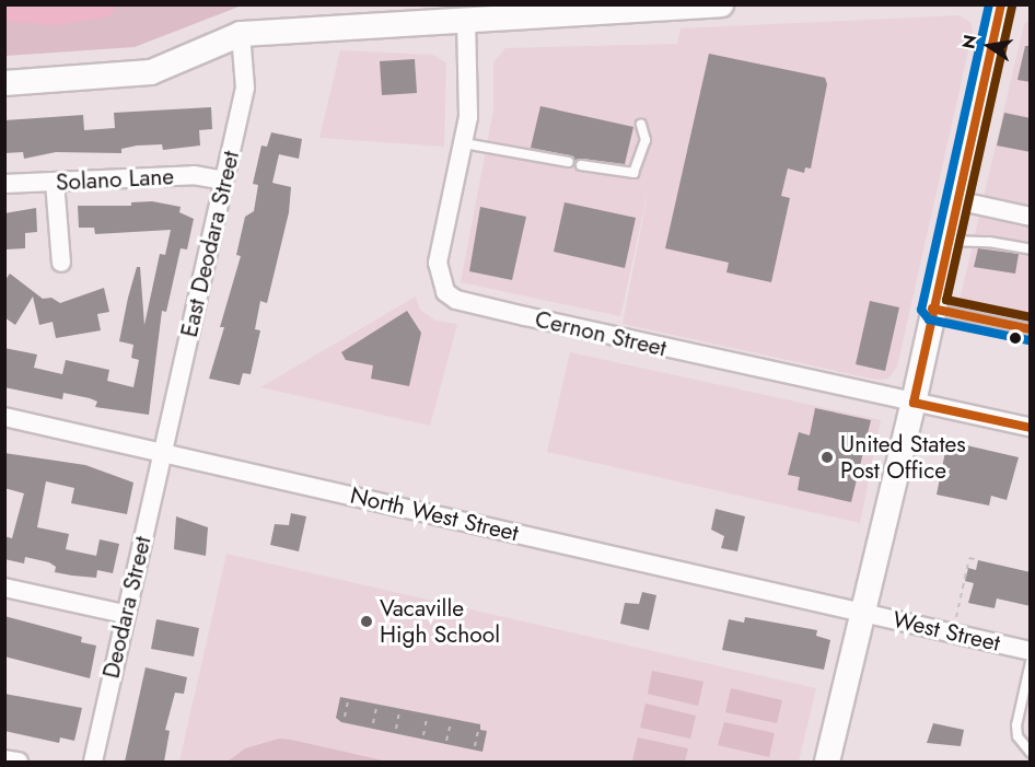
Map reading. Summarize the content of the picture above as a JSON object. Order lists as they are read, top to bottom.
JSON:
{
  "streets": {
    "street": [
      "Solano Lane",
      "East Deodara Street",
      "Cernon Street",
      "North West Street",
      "Deodara Street",
      "West Street"
    ]
  },
  "crossings": [
    ["Solano Lane", "East Deodara Street"],
    ["East Deodara Street", "North West Street"],
    ["East Deodara Street", "Deodara Street"],
    ["North West Street", "Deodara Street"],
    ["North West Street", "West Street"]
  ],
  "places": ["United States Post Office", "Vacaville High School"],
  "north": "left"
}
